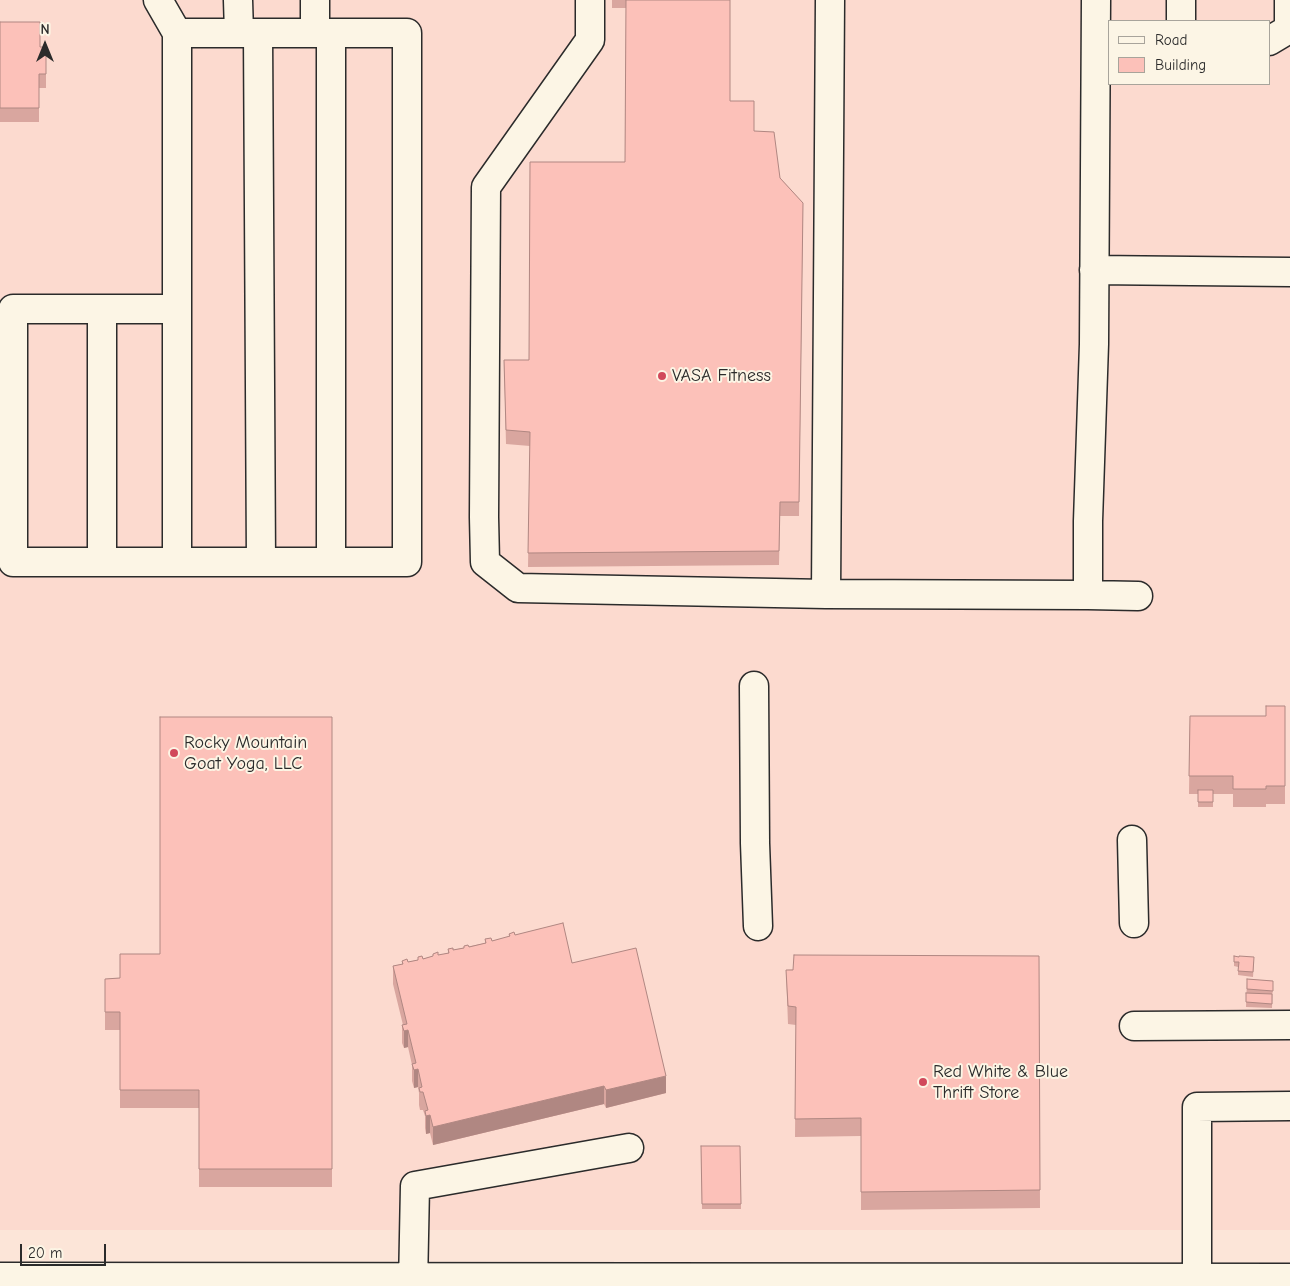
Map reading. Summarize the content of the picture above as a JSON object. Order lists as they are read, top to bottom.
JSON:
{
  "places": ["VASA Fitness", "Rocky Mountain Goat Yoga, LLC", "Red White & Blue Thrift Store"],
  "legend": ["Road", "Building"],
  "scale_bar": "20 m",
  "north": "top"
}
